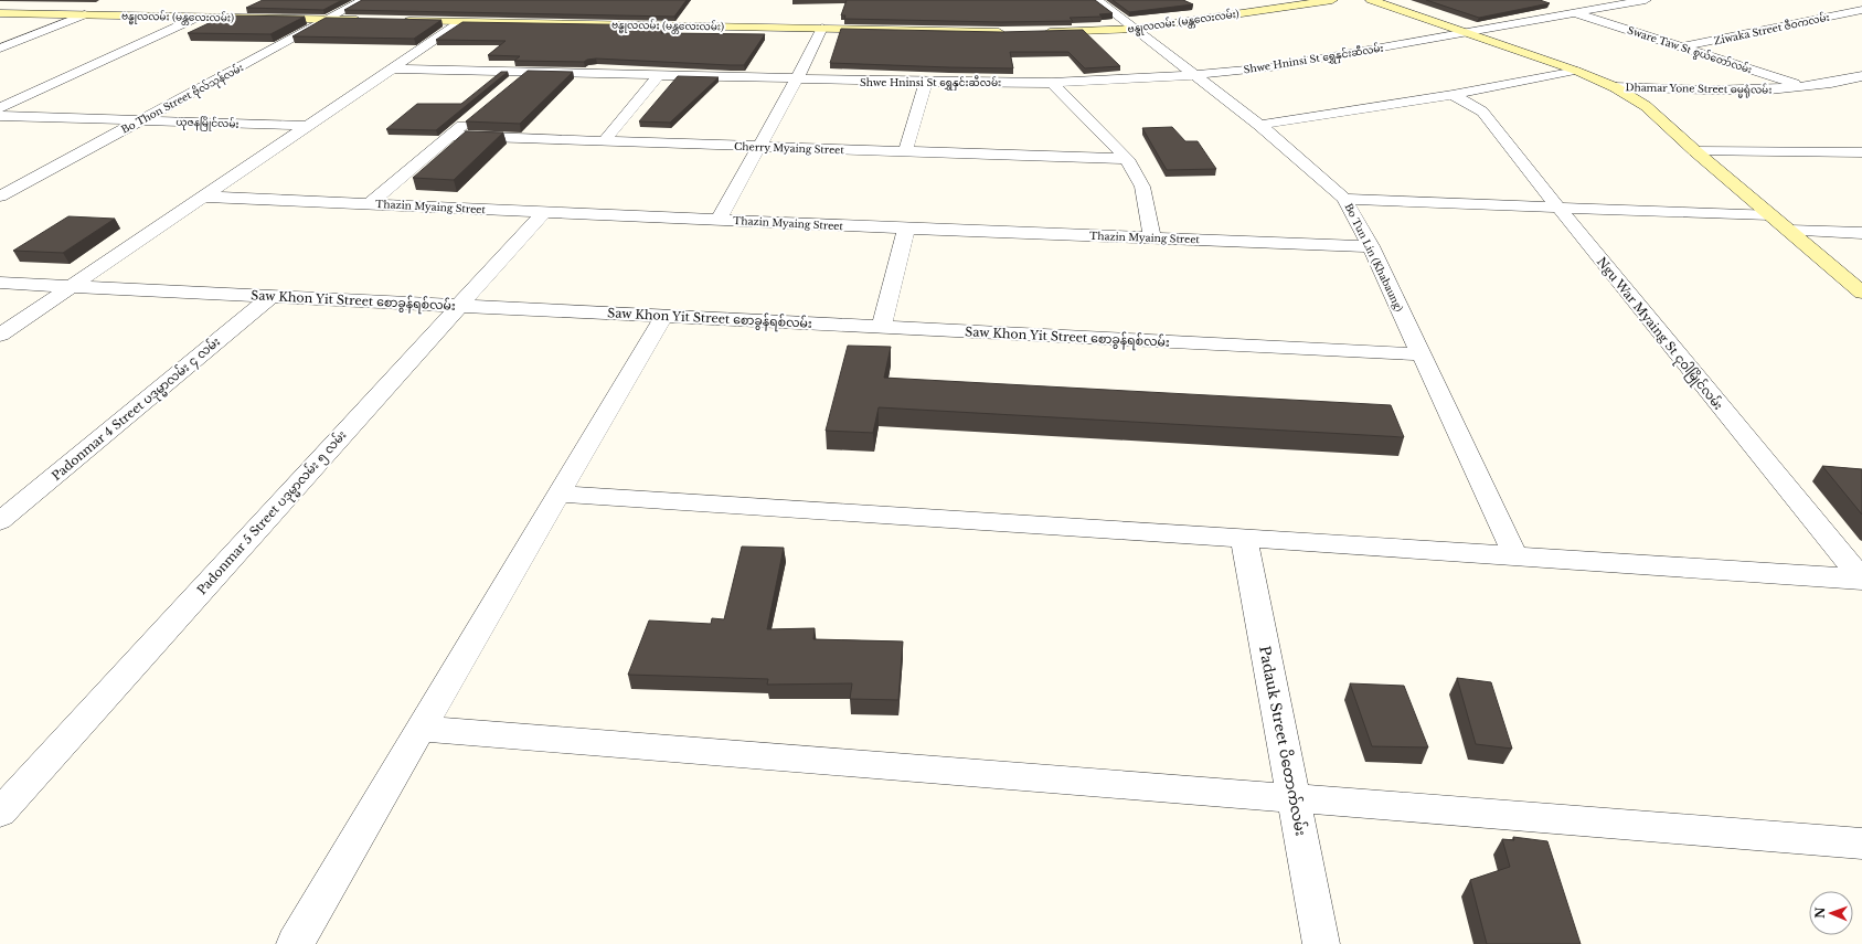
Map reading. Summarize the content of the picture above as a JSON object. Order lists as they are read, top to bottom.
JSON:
{
  "streets": {
    "street": [
      "ဗန္ဓုလလမ်း (မန္တလေးလမ်း)",
      "Ziwaka Street ဇီဝကလမ်း",
      "Sware Taw St စွယ်တော်လမ်း",
      "Shwe Hninsi St ရွှေနှင်းဆီလမ်း",
      "Dhamar Yone Street ဓမ္မရုံလမ်း",
      "Bo Thon Street ဗိုလ်သုန်လမ်း",
      "ယုဇနမြိုင်လမ်း",
      "Cherry Myaing Street",
      "Thazin Myaing Street",
      "Bo Tun Lin (Khabaung)",
      "Saw Khon Yit Street စောခွန်ရစ်လမ်း",
      "Ngu War Myaing St ငုဝါမြိုင်လမ်း",
      "Padonmar 4 Street ပဒုမ္မာလမ်း ၄ လမ်း",
      "Padonmar 5 Street ပဒုမ္မာလမ်း ၅ လမ်း",
      "Padauk Street ပိတောက်လမ်း"
    ]
  },
  "crossings": [
    ["ဗန္ဓုလလမ်း (မန္တလေးလမ်း)", "Bo Thon Street ဗိုလ်သုန်လမ်း"],
    ["ဗန္ဓုလလမ်း (မန္တလေးလမ်း)", "Bo Tun Lin (Khabaung)"],
    ["Ziwaka Street ဇီဝကလမ်း", "Sware Taw St စွယ်တော်လမ်း"],
    ["Sware Taw St စွယ်တော်လမ်း", "Shwe Hninsi St ရွှေနှင်းဆီလမ်း"],
    ["Sware Taw St စွယ်တော်လမ်း", "Dhamar Yone Street ဓမ္မရုံလမ်း"],
    ["Shwe Hninsi St ရွှေနှင်းဆီလမ်း", "Bo Tun Lin (Khabaung)"],
    ["Bo Thon Street ဗိုလ်သုန်လမ်း", "ယုဇနမြိုင်လမ်း"],
    ["Thazin Myaing Street", "Bo Tun Lin (Khabaung)"],
    ["Thazin Myaing Street", "Padonmar 5 Street ပဒုမ္မာလမ်း ၅ လမ်း"],
    ["Bo Tun Lin (Khabaung)", "Saw Khon Yit Street စောခွန်ရစ်လမ်း"],
    ["Saw Khon Yit Street စောခွန်ရစ်လမ်း", "Padonmar 4 Street ပဒုမ္မာလမ်း ၄ လမ်း"],
    ["Saw Khon Yit Street စောခွန်ရစ်လမ်း", "Padonmar 5 Street ပဒုမ္မာလမ်း ၅ လမ်း"]
  ],
  "north": "left"
}
